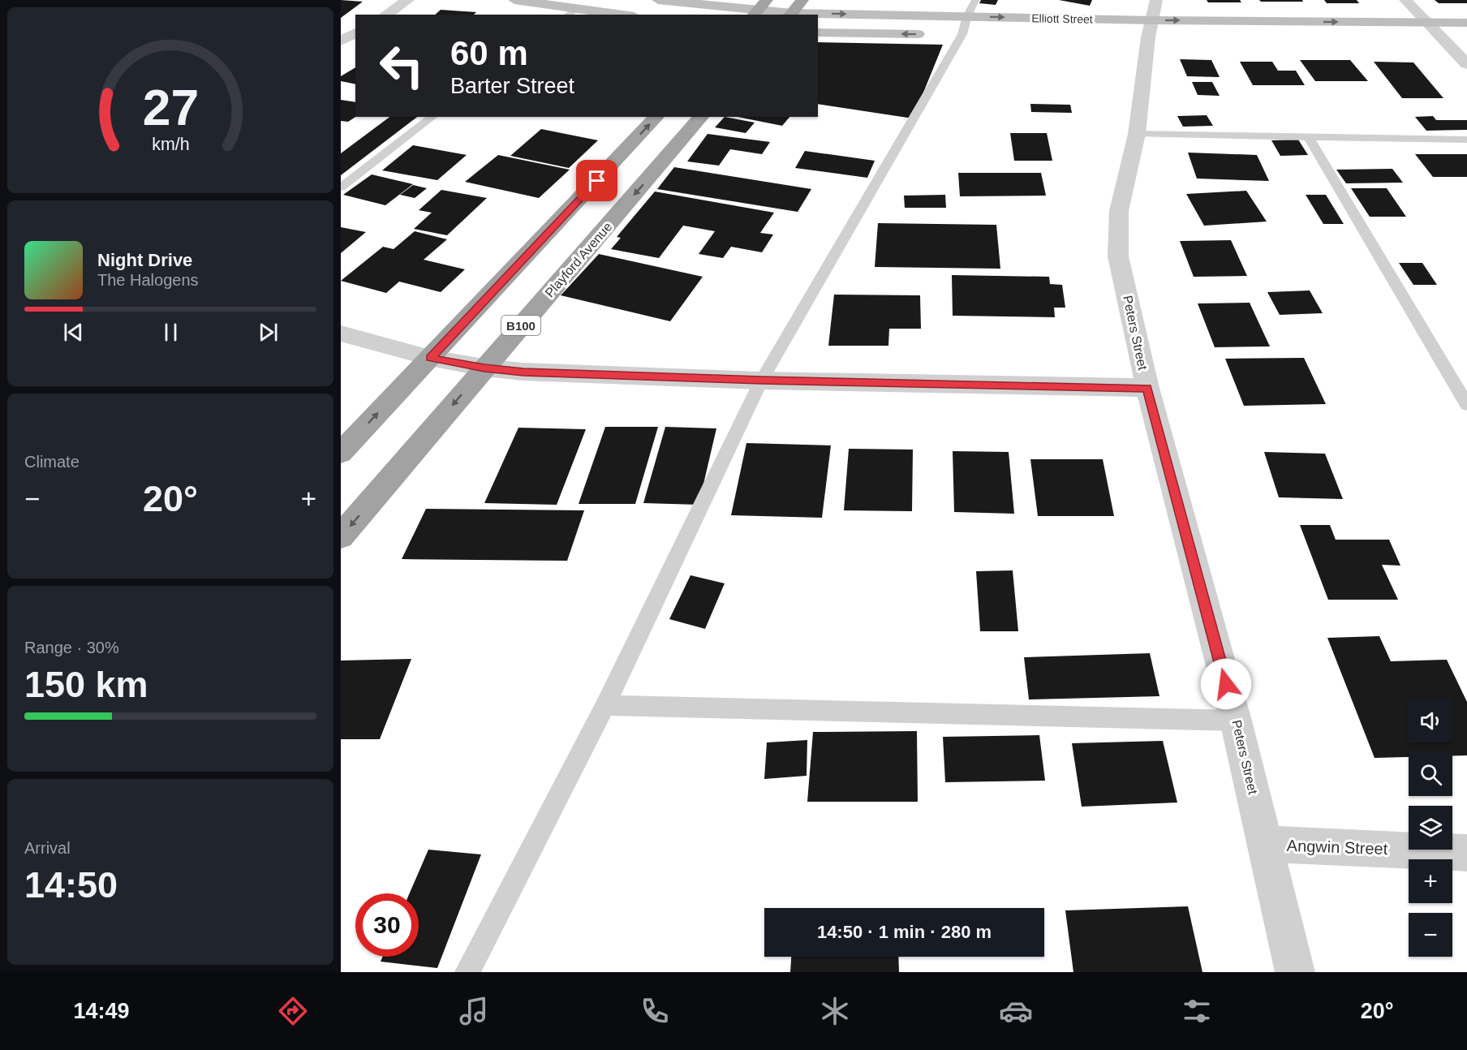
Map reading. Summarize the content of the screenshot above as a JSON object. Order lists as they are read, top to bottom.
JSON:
{
  "streets": {
    "highway": ["Playford Avenue", "B100"],
    "main road": ["Elliott Street"],
    "street": ["Peters Street", "Angwin Street"]
  },
  "crossings": [
    ["Elliott Street", "Peters Street"],
    ["Peters Street", "Angwin Street"]
  ],
  "one_way": ["Elliott Street"],
  "page": {
    "turn": ["60 m", "Barter Street"],
    "song": ["Night Drive", "The Halogens"],
    "tile": [
      "Climate",
      ["Range · 30%", "150 km"],
      ["Arrival", "14:50"]
    ],
    "heat": ["−", "20°", "+"],
    "map_buttons": ["+", "−"],
    "limit": "30",
    "trip": "14:50 · 1 min · 280 m",
    "tabs": ["14:49", "20°"],
    "gauge": ["27", "km/h"]
  }
}
